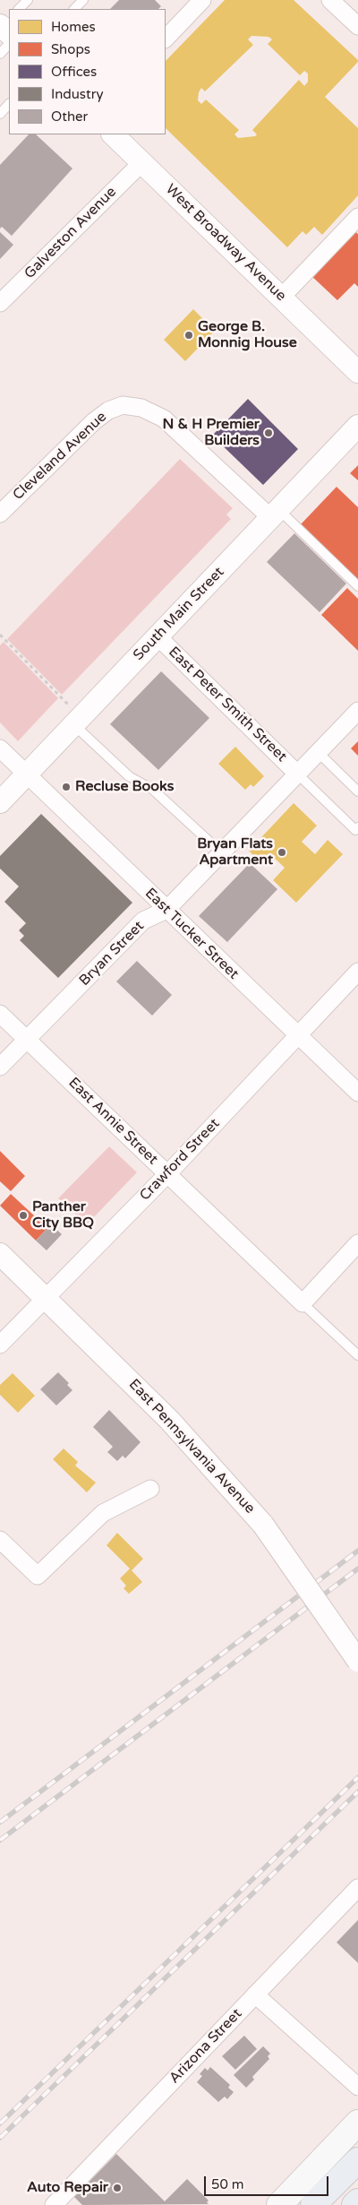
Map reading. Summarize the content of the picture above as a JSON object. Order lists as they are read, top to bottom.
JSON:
{
  "streets": {
    "street": [
      "Galveston Avenue",
      "West Broadway Avenue",
      "Cleveland Avenue",
      "South Main Street",
      "East Peter Smith Street",
      "East Tucker Street",
      "Bryan Street",
      "East Annie Street",
      "Crawford Street",
      "East Pennsylvania Avenue",
      "Arizona Street"
    ]
  },
  "crossings": [
    ["Galveston Avenue", "West Broadway Avenue"],
    ["Cleveland Avenue", "South Main Street"],
    ["South Main Street", "East Peter Smith Street"],
    ["South Main Street", "East Tucker Street"],
    ["East Peter Smith Street", "Bryan Street"],
    ["East Tucker Street", "Bryan Street"],
    ["East Tucker Street", "Crawford Street"],
    ["Bryan Street", "East Annie Street"],
    ["East Annie Street", "Crawford Street"],
    ["Crawford Street", "East Pennsylvania Avenue"]
  ],
  "places": [
    "George B. Monnig House",
    "N & H Premier Builders",
    "Recluse Books",
    "Bryan Flats Apartment",
    "Panther City BBQ",
    "Auto Repair"
  ],
  "legend": [
    "Homes",
    "Shops",
    "Offices",
    "Industry",
    "Other"
  ],
  "scale_bar": "50 m"
}
